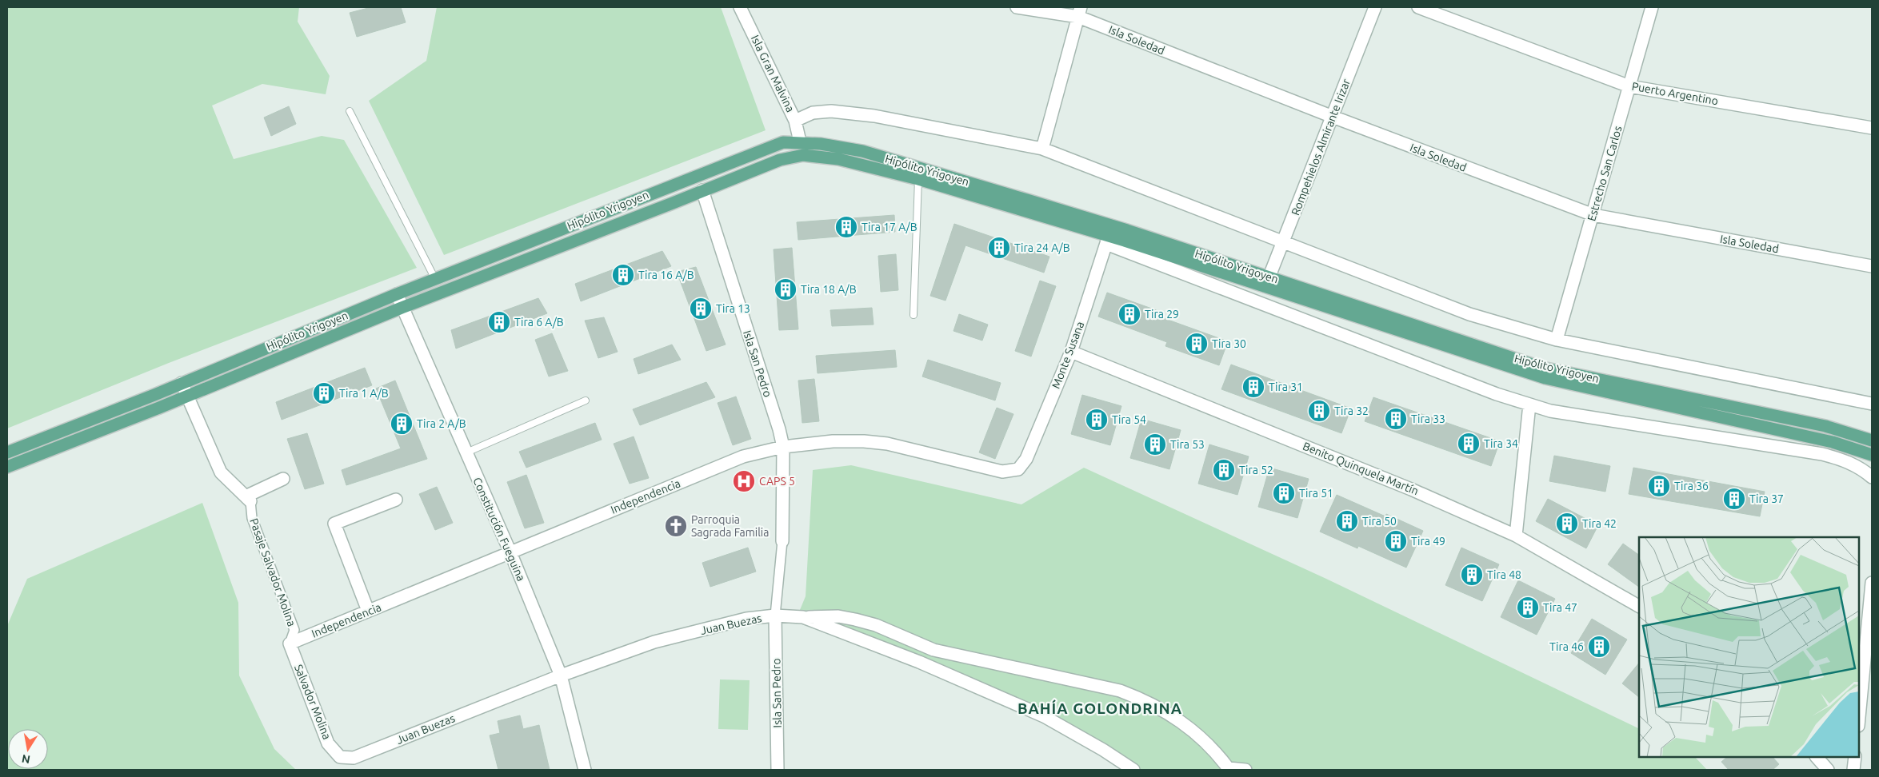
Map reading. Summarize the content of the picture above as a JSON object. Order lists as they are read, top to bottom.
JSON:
{
  "streets": {
    "main road": ["Hipólito Yrigoyen"],
    "street": [
      "Isla Soledad",
      "Isla Gran Malvina",
      "Puerto Argentino",
      "Rompehielos Almirante Irizar",
      "Estrecho San Carlos",
      "Monte Susana",
      "Isla San Pedro",
      "Benito Quinquela Martín",
      "Independencia",
      "Constitución Fueguina",
      "Pasaje Salvador Molina",
      "Juan Buezas",
      "Salvador Molina"
    ]
  },
  "crossings": [
    ["Isla Soledad", "Rompehielos Almirante Irizar"],
    ["Isla Soledad", "Estrecho San Carlos"],
    ["Isla Gran Malvina", "Hipólito Yrigoyen"],
    ["Puerto Argentino", "Estrecho San Carlos"],
    ["Rompehielos Almirante Irizar", "Hipólito Yrigoyen"],
    ["Hipólito Yrigoyen", "Monte Susana"],
    ["Hipólito Yrigoyen", "Isla San Pedro"],
    ["Hipólito Yrigoyen", "Constitución Fueguina"],
    ["Monte Susana", "Benito Quinquela Martín"],
    ["Monte Susana", "Independencia"],
    ["Isla San Pedro", "Independencia"],
    ["Isla San Pedro", "Juan Buezas"],
    ["Independencia", "Constitución Fueguina"],
    ["Independencia", "Pasaje Salvador Molina"],
    ["Independencia", "Salvador Molina"],
    ["Constitución Fueguina", "Juan Buezas"],
    ["Pasaje Salvador Molina", "Salvador Molina"],
    ["Juan Buezas", "Salvador Molina"]
  ],
  "districts": ["BAHÍA GOLONDRINA"],
  "places": {
    "building": [
      "Tira 17 A/B",
      "Tira 24 A/B",
      "Tira 16 A/B",
      "Tira 18 A/B",
      "Tira 13",
      "Tira 29",
      "Tira 6 A/B",
      "Tira 30",
      "Tira 31",
      "Tira 1 A/B",
      "Tira 32",
      "Tira 33",
      "Tira 54",
      "Tira 2 A/B",
      "Tira 34",
      "Tira 53",
      "Tira 52",
      "Tira 36",
      "Tira 51",
      "Tira 37",
      "Tira 50",
      "Tira 42",
      "Tira 49",
      "Tira 48",
      "Tira 47",
      "Tira 46"
    ],
    "hospital": ["CAPS 5"],
    "church": ["Parroquia Sagrada Familia"]
  },
  "north": "bottom"
}
